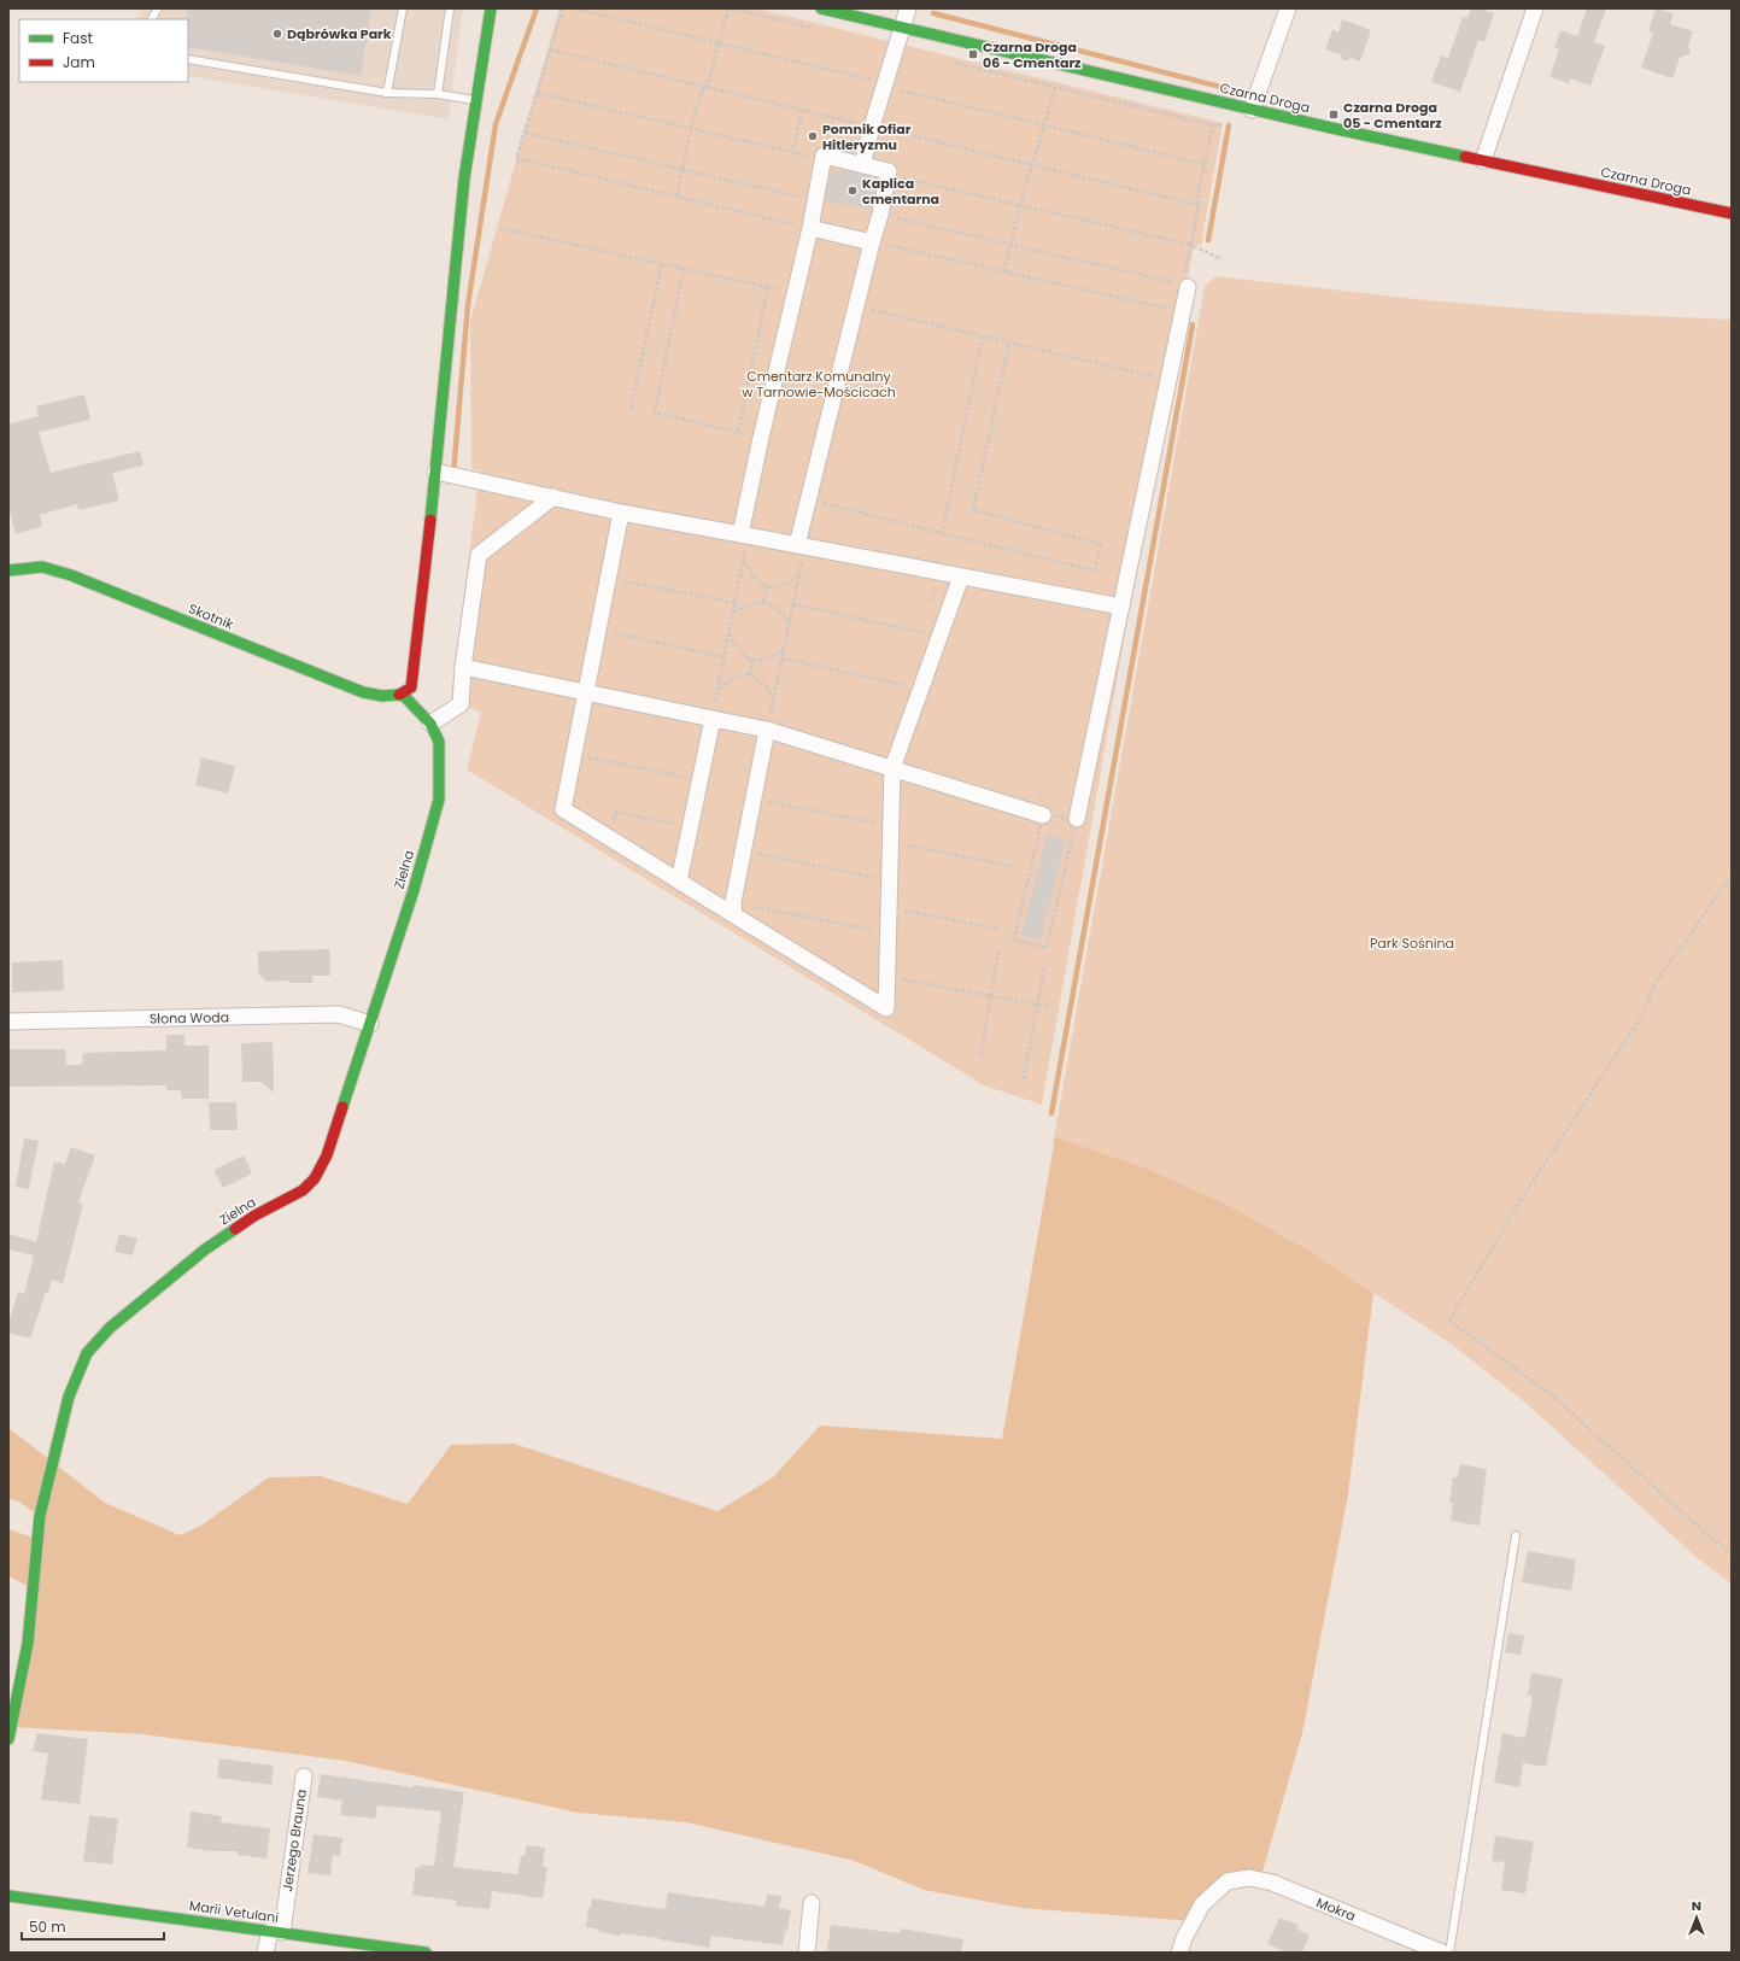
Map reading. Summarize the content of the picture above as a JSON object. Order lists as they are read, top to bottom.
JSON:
{
  "streets": {
    "street": [
      "Czarna Droga",
      "Skotnik",
      "Zielna",
      "Słona Woda",
      "Jerzego Brauna",
      "Mokra",
      "Marii Vetulani"
    ]
  },
  "crossings": [
    ["Skotnik", "Zielna"],
    ["Zielna", "Słona Woda"],
    ["Jerzego Brauna", "Marii Vetulani"]
  ],
  "parks": ["Cmentarz Komunalny w Tarnowie-Mościcach", "Park Sośnina"],
  "places": {
    "other": ["Dąbrówka Park", "Pomnik Ofiar Hitleryzmu", "Kaplica cmentarna"],
    "transit": ["Czarna Droga 06 - Cmentarz", "Czarna Droga 05 - Cmentarz"]
  },
  "legend": ["Fast", "Jam"],
  "scale_bar": "50 m",
  "north": "top"
}
